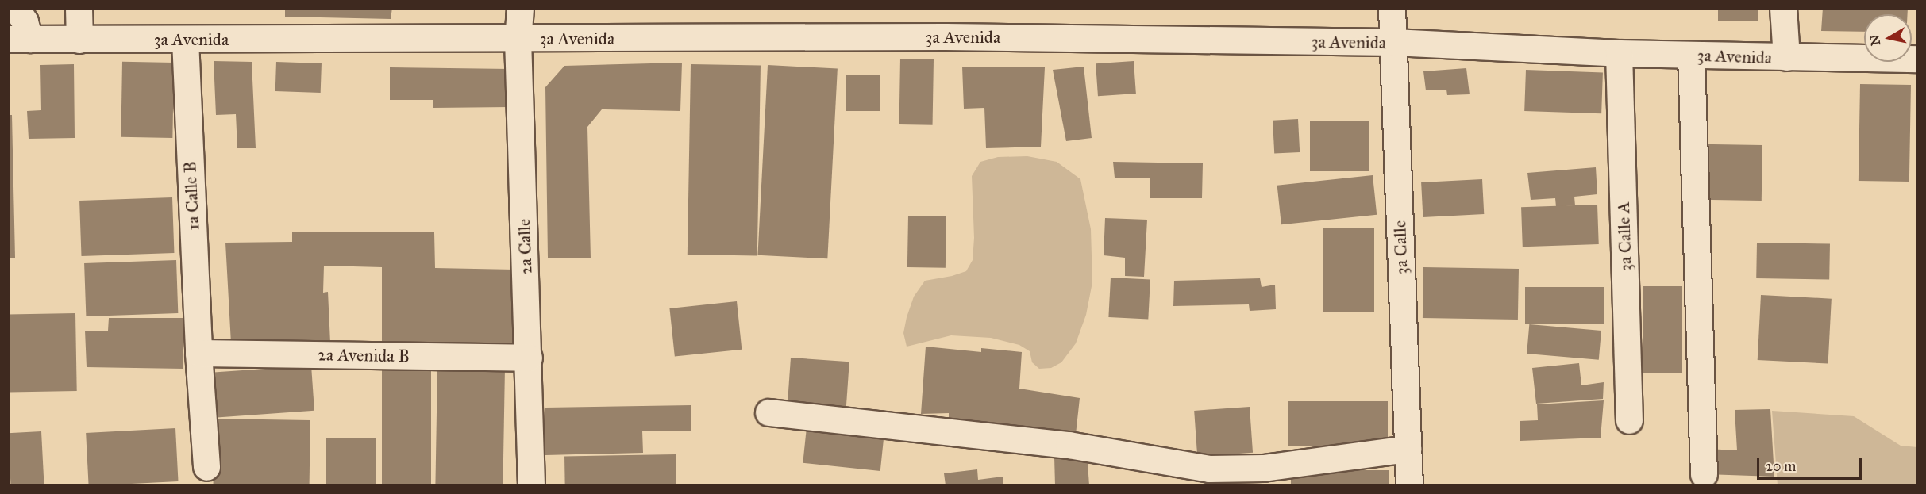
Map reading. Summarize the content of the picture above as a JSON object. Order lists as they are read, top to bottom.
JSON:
{
  "streets": {
    "street": [
      "3a Avenida",
      "1a Calle B",
      "3a Calle A",
      "2a Calle",
      "3a Calle",
      "2a Avenida B"
    ]
  },
  "crossings": [
    ["3a Avenida", "1a Calle B"],
    ["3a Avenida", "3a Calle A"],
    ["3a Avenida", "2a Calle"],
    ["3a Avenida", "3a Calle"],
    ["1a Calle B", "2a Avenida B"],
    ["2a Calle", "2a Avenida B"]
  ],
  "scale_bar": "20 m",
  "north": "left"
}
